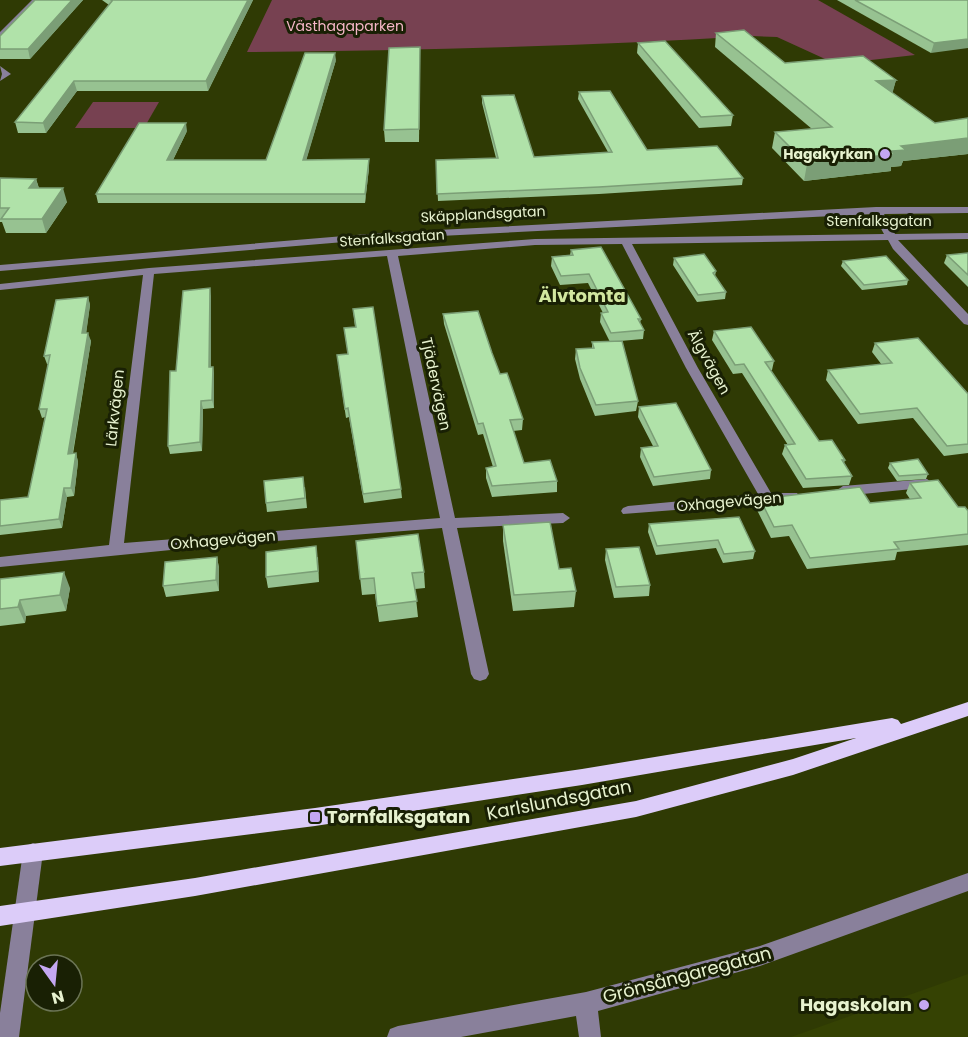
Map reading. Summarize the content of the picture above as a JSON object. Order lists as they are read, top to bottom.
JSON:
{
  "streets": {
    "main road": ["Karlslundsgatan"],
    "street": [
      "Skäpplandsgatan",
      "Stenfalksgatan",
      "Älgvägen",
      "Tjädervägen",
      "Lärkvägen",
      "Oxhagevägen",
      "Grönsångaregatan"
    ]
  },
  "crossings": [
    ["Stenfalksgatan", "Älgvägen"],
    ["Stenfalksgatan", "Tjädervägen"],
    ["Stenfalksgatan", "Lärkvägen"],
    ["Älgvägen", "Oxhagevägen"],
    ["Tjädervägen", "Oxhagevägen"],
    ["Lärkvägen", "Oxhagevägen"]
  ],
  "districts": ["Älvtomta"],
  "parks": ["Västhagaparken"],
  "places": {
    "other": ["Hagakyrkan", "Hagaskolan"],
    "transit": ["Tornfalksgatan"]
  },
  "north": "bottom"
}
